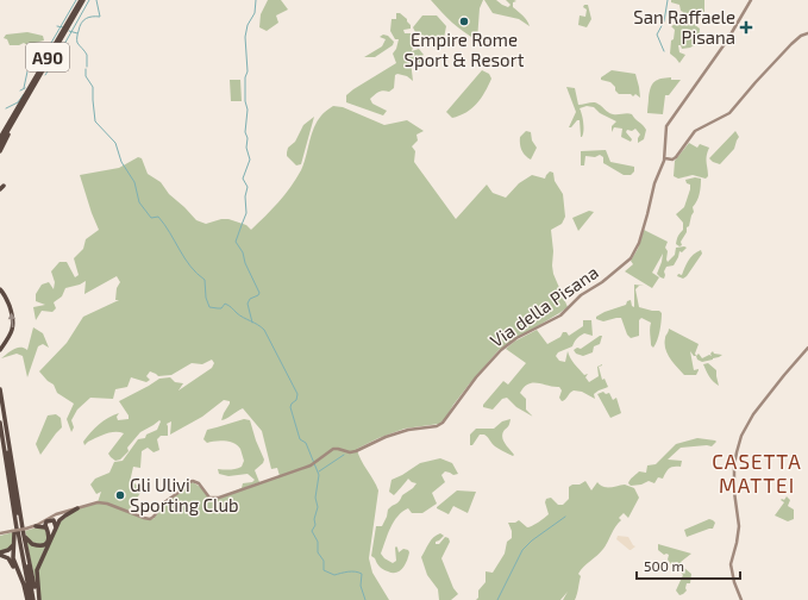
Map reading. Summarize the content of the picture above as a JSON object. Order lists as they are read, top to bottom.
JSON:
{
  "streets": {
    "highway": ["A90"],
    "main road": ["Via della Pisana"]
  },
  "districts": ["CASETTA MATTEI"],
  "places": {
    "other": ["Empire Rome Sport & Resort", "Gli Ulivi Sporting Club"],
    "health": ["San Raffaele Pisana"]
  },
  "scale_bar": "500 m"
}
